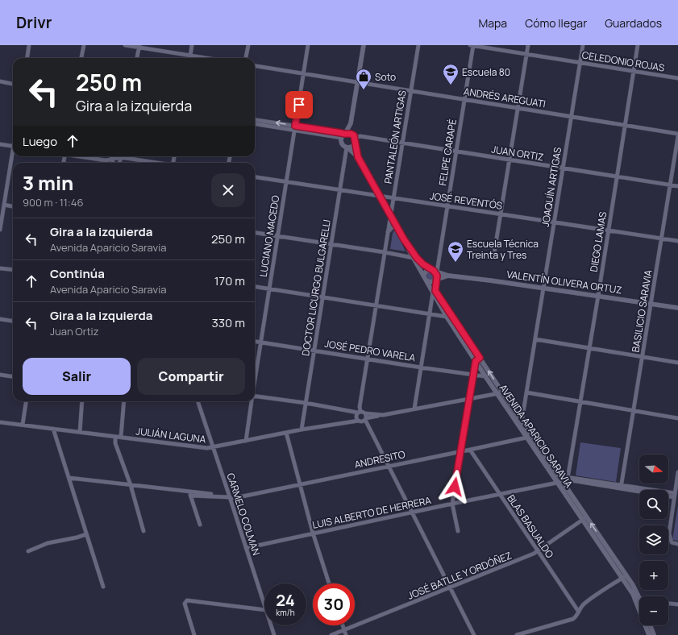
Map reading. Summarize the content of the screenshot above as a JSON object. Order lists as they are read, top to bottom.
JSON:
{
  "streets": {
    "street": [
      "CELEDONIO ROJAS",
      "ANDRÉS AREGUATI",
      "PANTALEÓN ARTIGAS",
      "FELIPE CARAPÉ",
      "JUAN ORTIZ",
      "JOAQUÍN ARTIGAS",
      "JOSÉ REVENTÓS",
      "LUCIANO MACEDO",
      "DIEGO LAMAS",
      "VALENTÍN OLIVERA ORTUZ",
      "DOCTOR LICURGO BULGARELLI",
      "BASILICIO SARAVIA",
      "JOSÉ PEDRO VARELA",
      "JULIÁN LAGUNA",
      "AVENIDA APARICIO SARAVIA",
      "ANDRESITO",
      "LUIS ALBERTO DE HERRERA",
      "CARMELO COLMAN",
      "BLAS BASUALDO",
      "JOSÉ BATLLE Y ORDÓÑEZ"
    ]
  },
  "crossings": [
    ["CELEDONIO ROJAS", "FELIPE CARAPÉ"],
    ["CELEDONIO ROJAS", "JOAQUÍN ARTIGAS"],
    ["CELEDONIO ROJAS", "DIEGO LAMAS"],
    ["ANDRÉS AREGUATI", "PANTALEÓN ARTIGAS"],
    ["ANDRÉS AREGUATI", "FELIPE CARAPÉ"],
    ["ANDRÉS AREGUATI", "JOAQUÍN ARTIGAS"],
    ["ANDRÉS AREGUATI", "LUCIANO MACEDO"],
    ["ANDRÉS AREGUATI", "DIEGO LAMAS"],
    ["PANTALEÓN ARTIGAS", "JUAN ORTIZ"],
    ["PANTALEÓN ARTIGAS", "JOSÉ REVENTÓS"],
    ["PANTALEÓN ARTIGAS", "JOSÉ PEDRO VARELA"],
    ["PANTALEÓN ARTIGAS", "JULIÁN LAGUNA"],
    ["PANTALEÓN ARTIGAS", "AVENIDA APARICIO SARAVIA"],
    ["FELIPE CARAPÉ", "JUAN ORTIZ"],
    ["FELIPE CARAPÉ", "JOSÉ REVENTÓS"],
    ["FELIPE CARAPÉ", "VALENTÍN OLIVERA ORTUZ"],
    ["FELIPE CARAPÉ", "AVENIDA APARICIO SARAVIA"],
    ["JUAN ORTIZ", "JOAQUÍN ARTIGAS"],
    ["JUAN ORTIZ", "DIEGO LAMAS"],
    ["JUAN ORTIZ", "DOCTOR LICURGO BULGARELLI"],
    ["JUAN ORTIZ", "BASILICIO SARAVIA"],
    ["JUAN ORTIZ", "AVENIDA APARICIO SARAVIA"],
    ["JOAQUÍN ARTIGAS", "JOSÉ REVENTÓS"],
    ["JOAQUÍN ARTIGAS", "VALENTÍN OLIVERA ORTUZ"],
    ["JOAQUÍN ARTIGAS", "AVENIDA APARICIO SARAVIA"],
    ["JOSÉ REVENTÓS", "LUCIANO MACEDO"],
    ["JOSÉ REVENTÓS", "DIEGO LAMAS"],
    ["JOSÉ REVENTÓS", "DOCTOR LICURGO BULGARELLI"],
    ["JOSÉ REVENTÓS", "BASILICIO SARAVIA"],
    ["JOSÉ REVENTÓS", "AVENIDA APARICIO SARAVIA"],
    ["LUCIANO MACEDO", "JOSÉ PEDRO VARELA"],
    ["LUCIANO MACEDO", "JULIÁN LAGUNA"],
    ["DIEGO LAMAS", "VALENTÍN OLIVERA ORTUZ"],
    ["DIEGO LAMAS", "LUIS ALBERTO DE HERRERA"],
    ["VALENTÍN OLIVERA ORTUZ", "BASILICIO SARAVIA"],
    ["VALENTÍN OLIVERA ORTUZ", "AVENIDA APARICIO SARAVIA"],
    ["DOCTOR LICURGO BULGARELLI", "JOSÉ PEDRO VARELA"],
    ["DOCTOR LICURGO BULGARELLI", "JULIÁN LAGUNA"],
    ["DOCTOR LICURGO BULGARELLI", "AVENIDA APARICIO SARAVIA"],
    ["JOSÉ PEDRO VARELA", "AVENIDA APARICIO SARAVIA"],
    ["JULIÁN LAGUNA", "CARMELO COLMAN"],
    ["AVENIDA APARICIO SARAVIA", "ANDRESITO"],
    ["AVENIDA APARICIO SARAVIA", "LUIS ALBERTO DE HERRERA"],
    ["AVENIDA APARICIO SARAVIA", "JOSÉ BATLLE Y ORDÓÑEZ"],
    ["ANDRESITO", "CARMELO COLMAN"],
    ["ANDRESITO", "BLAS BASUALDO"],
    ["LUIS ALBERTO DE HERRERA", "CARMELO COLMAN"],
    ["LUIS ALBERTO DE HERRERA", "BLAS BASUALDO"],
    ["BLAS BASUALDO", "JOSÉ BATLLE Y ORDÓÑEZ"]
  ],
  "places": {
    "school or university": ["Escuela 80", "Escuela Técnica Treinta y Tres"],
    "shop": ["Soto"]
  },
  "north": "right",
  "page": {
    "header": "Drivr",
    "nav": ["Mapa", "Cómo llegar", "Guardados"],
    "turn": ["250 m", "Gira a la izquierda"],
    "then": "Luego",
    "heading": ["3 min", "900 m · 11:46"],
    "list": [
      {
        "name": "Gira a la izquierda",
        "note": "Avenida Aparicio Saravia",
        "value": "250 m"
      },
      {
        "name": "Continúa",
        "note": "Avenida Aparicio Saravia",
        "value": "170 m"
      },
      {
        "name": "Gira a la izquierda",
        "note": "Juan Ortiz",
        "value": "330 m"
      }
    ],
    "buttons": ["Salir", "Compartir"],
    "map_buttons": ["+", "−"],
    "speed": "24 km/h",
    "limit": "30"
  }
}
